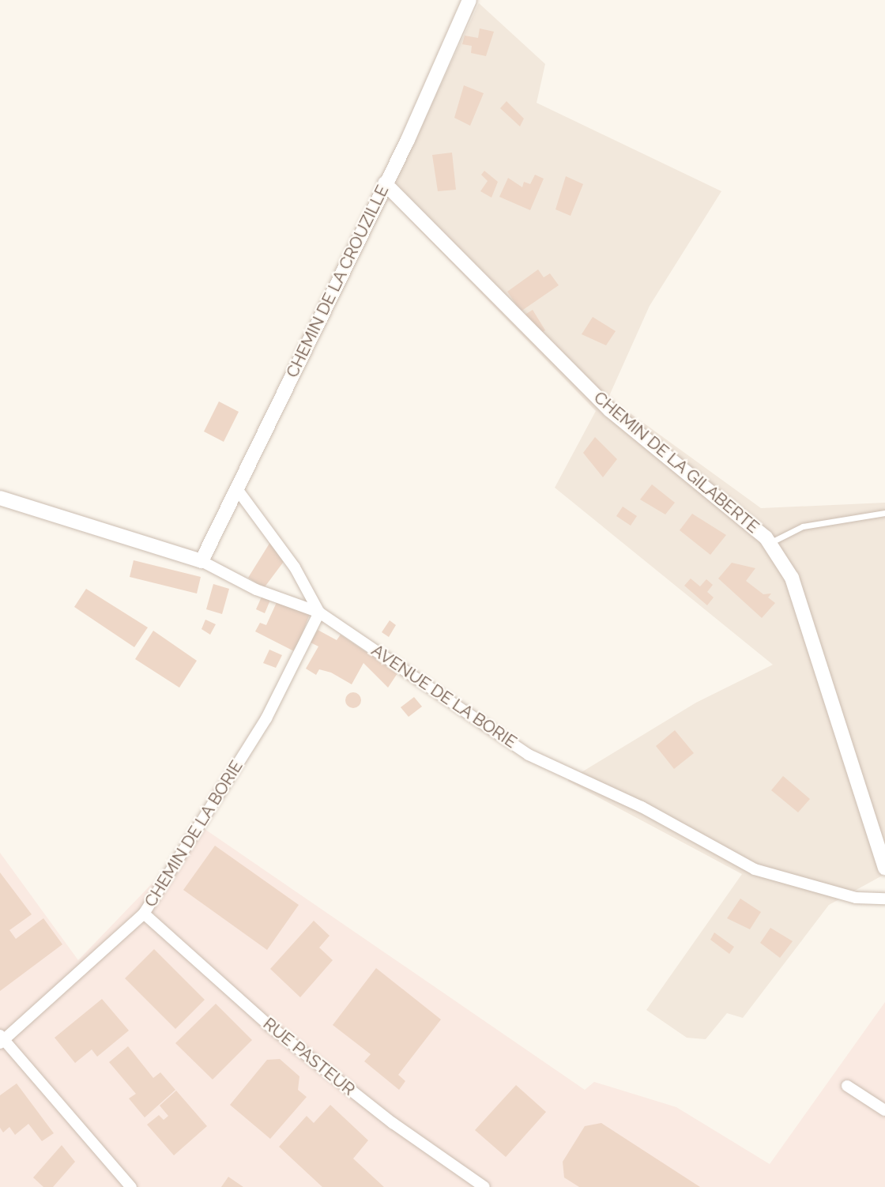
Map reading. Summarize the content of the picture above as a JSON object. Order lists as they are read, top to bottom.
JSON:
{
  "streets": {
    "street": [
      "CHEMIN DE LA CROUZILLE",
      "CHEMIN DE LA GILABERTE",
      "AVENUE DE LA BORIE",
      "CHEMIN DE LA BORIE",
      "RUE PASTEUR"
    ]
  },
  "crossings": [
    ["CHEMIN DE LA CROUZILLE", "CHEMIN DE LA GILABERTE"],
    ["CHEMIN DE LA CROUZILLE", "AVENUE DE LA BORIE"],
    ["AVENUE DE LA BORIE", "CHEMIN DE LA BORIE"],
    ["CHEMIN DE LA BORIE", "RUE PASTEUR"]
  ]
}
